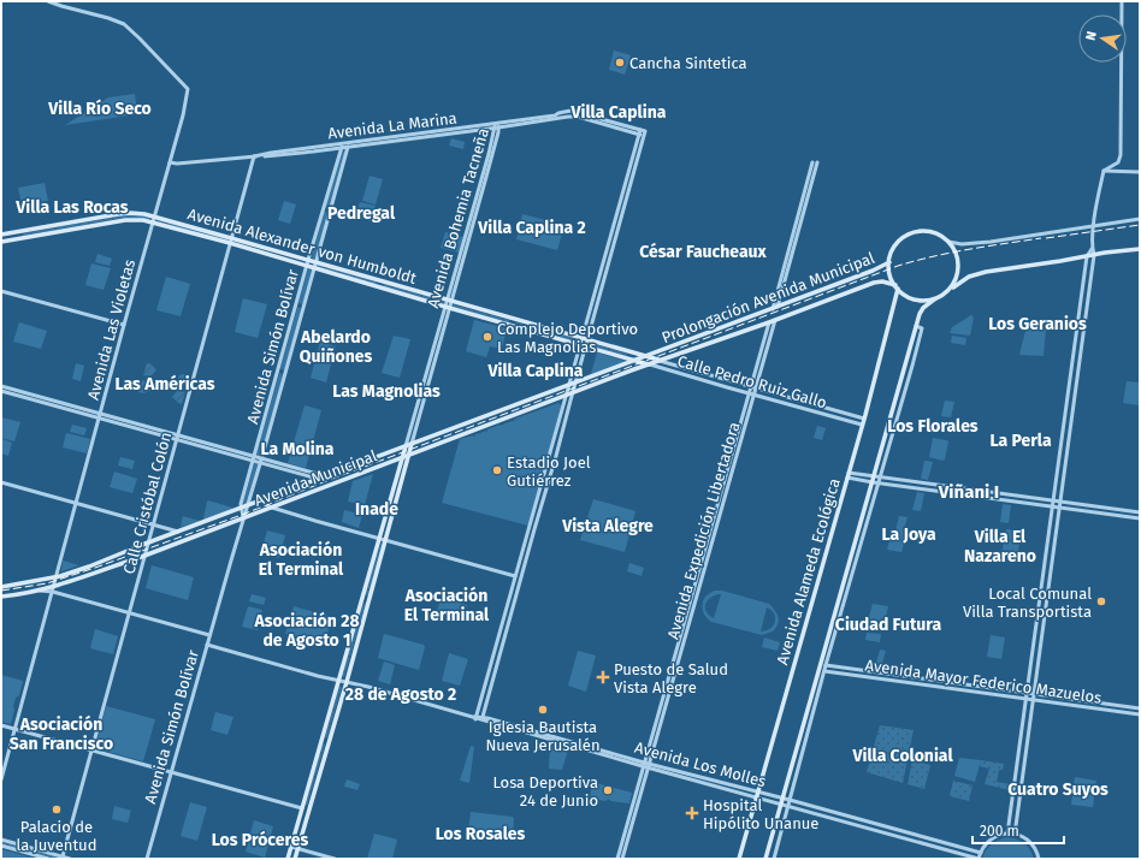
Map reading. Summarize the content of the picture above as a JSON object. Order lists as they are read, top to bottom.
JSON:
{
  "streets": {
    "main road": [
      "Avenida Bohemia Tacneña",
      "Avenida Alexander von Humboldt",
      "Prolongación Avenida Municipal",
      "Calle Pedro Ruiz Gallo",
      "Avenida Municipal",
      "Avenida Alameda Ecológica"
    ],
    "street": [
      "Avenida La Marina",
      "Avenida Las Violetas",
      "Avenida Simón Bolívar",
      "Calle Cristóbal Colón",
      "Avenida Expedición Libertadora",
      "Avenida Mayor Federico Mazuelos",
      "Avenida Los Molles"
    ]
  },
  "crossings": [
    ["Avenida La Marina", "Avenida Bohemia Tacneña"],
    ["Avenida La Marina", "Avenida Alexander von Humboldt"],
    ["Avenida La Marina", "Avenida Las Violetas"],
    ["Avenida La Marina", "Avenida Simón Bolívar"],
    ["Avenida La Marina", "Calle Cristóbal Colón"],
    ["Avenida Bohemia Tacneña", "Avenida Alexander von Humboldt"],
    ["Avenida Bohemia Tacneña", "Avenida Municipal"],
    ["Avenida Bohemia Tacneña", "Avenida Los Molles"],
    ["Avenida Alexander von Humboldt", "Prolongación Avenida Municipal"],
    ["Avenida Alexander von Humboldt", "Avenida Las Violetas"],
    ["Avenida Alexander von Humboldt", "Avenida Simón Bolívar"],
    ["Avenida Alexander von Humboldt", "Calle Pedro Ruiz Gallo"],
    ["Avenida Alexander von Humboldt", "Avenida Municipal"],
    ["Avenida Alexander von Humboldt", "Calle Cristóbal Colón"],
    ["Prolongación Avenida Municipal", "Calle Pedro Ruiz Gallo"],
    ["Prolongación Avenida Municipal", "Avenida Municipal"],
    ["Prolongación Avenida Municipal", "Avenida Expedición Libertadora"],
    ["Prolongación Avenida Municipal", "Avenida Alameda Ecológica"],
    ["Avenida Las Violetas", "Avenida Municipal"],
    ["Avenida Simón Bolívar", "Avenida Municipal"],
    ["Avenida Simón Bolívar", "Avenida Los Molles"],
    ["Calle Pedro Ruiz Gallo", "Avenida Expedición Libertadora"],
    ["Calle Pedro Ruiz Gallo", "Avenida Alameda Ecológica"],
    ["Avenida Municipal", "Calle Cristóbal Colón"],
    ["Avenida Expedición Libertadora", "Avenida Los Molles"],
    ["Avenida Alameda Ecológica", "Avenida Los Molles"]
  ],
  "districts": [
    "Villa Río Seco",
    "Villa Caplina",
    "Villa Las Rocas",
    "Pedregal",
    "Villa Caplina 2",
    "César Faucheaux",
    "Los Geranios",
    "Abelardo Quiñones",
    "Villa Caplina",
    "Las Américas",
    "Las Magnolias",
    "Los Florales",
    "La Perla",
    "La Molina",
    "Viñani I",
    "Inade",
    "Vista Alegre",
    "La Joya",
    "Villa El Nazareno",
    "Asociación El Terminal",
    "Asociación El Terminal",
    "Asociación 28 de Agosto 1",
    "Ciudad Futura",
    "28 de Agosto 2",
    "Asociación San Francisco",
    "Villa Colonial",
    "Cuatro Suyos",
    "Los Rosales",
    "Los Próceres"
  ],
  "places": {
    "other": [
      "Cancha Sintetica",
      "Complejo Deportivo Las Magnolias",
      "Estadio Joel Gutiérrez",
      "Local Comunal Villa Transportista",
      "Iglesia Bautista Nueva Jerusalén",
      "Losa Deportiva 24 de Junio",
      "Palacio de la Juventud"
    ],
    "health": ["Puesto de Salud Vista Alegre", "Hospital Hipólito Unanue"]
  },
  "scale_bar": "200 m",
  "north": "left"
}
